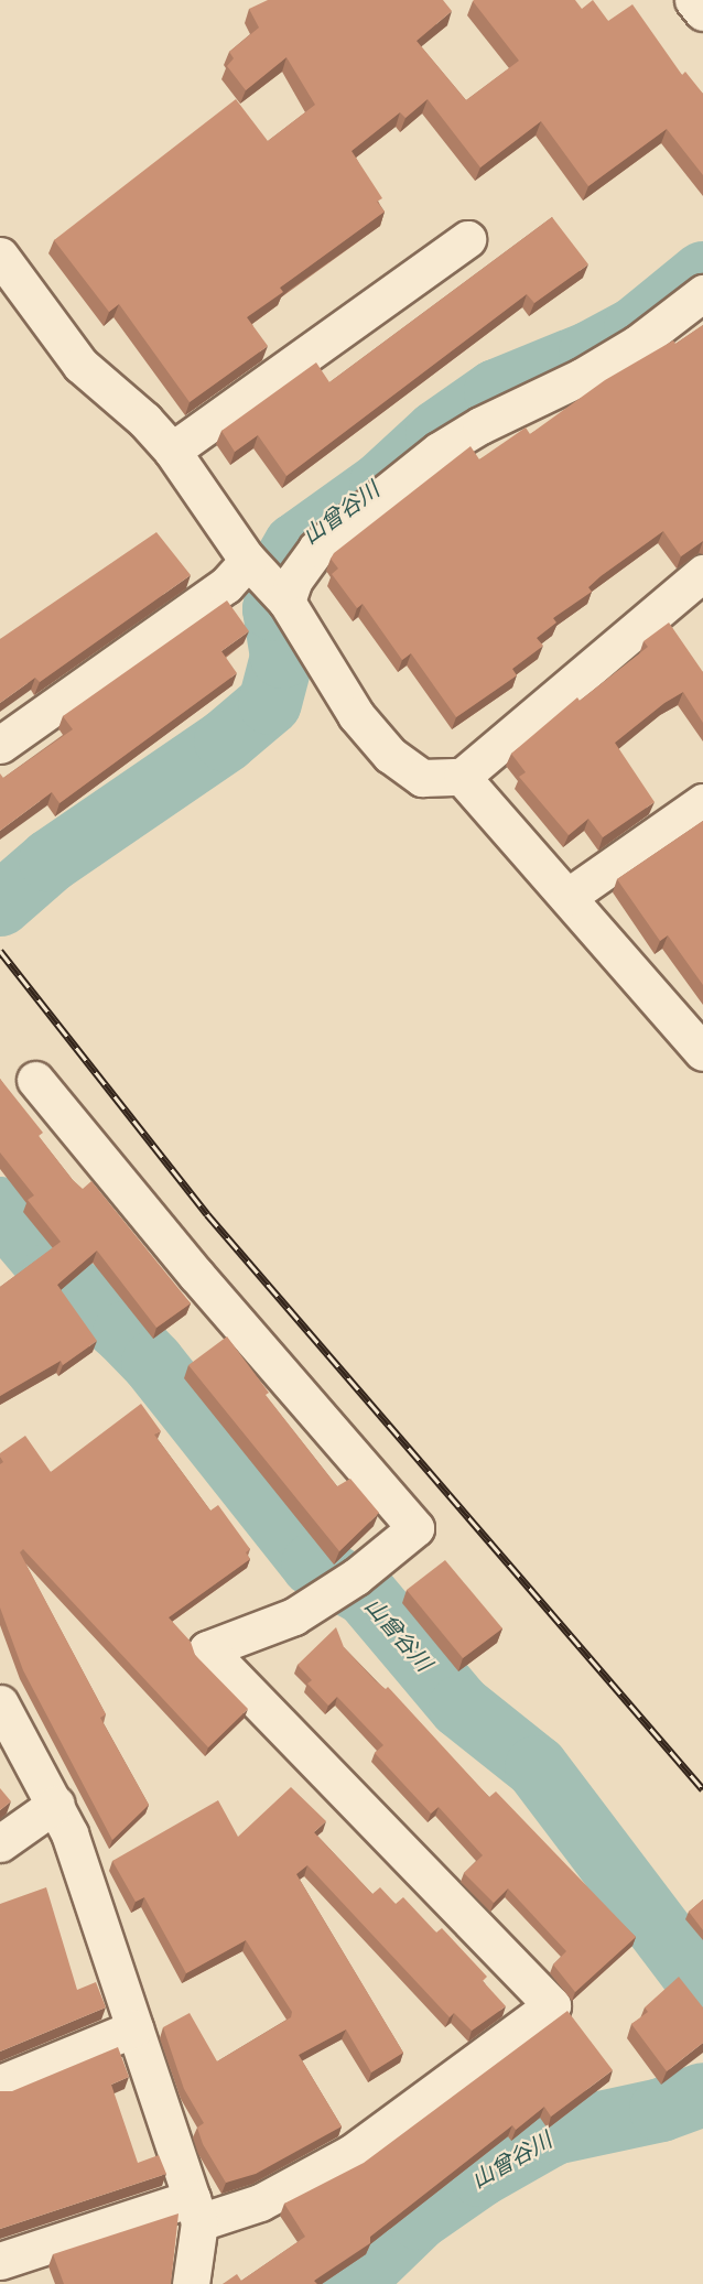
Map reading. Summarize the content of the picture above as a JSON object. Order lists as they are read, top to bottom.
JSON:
{
  "water": ["山曾谷川"]
}
